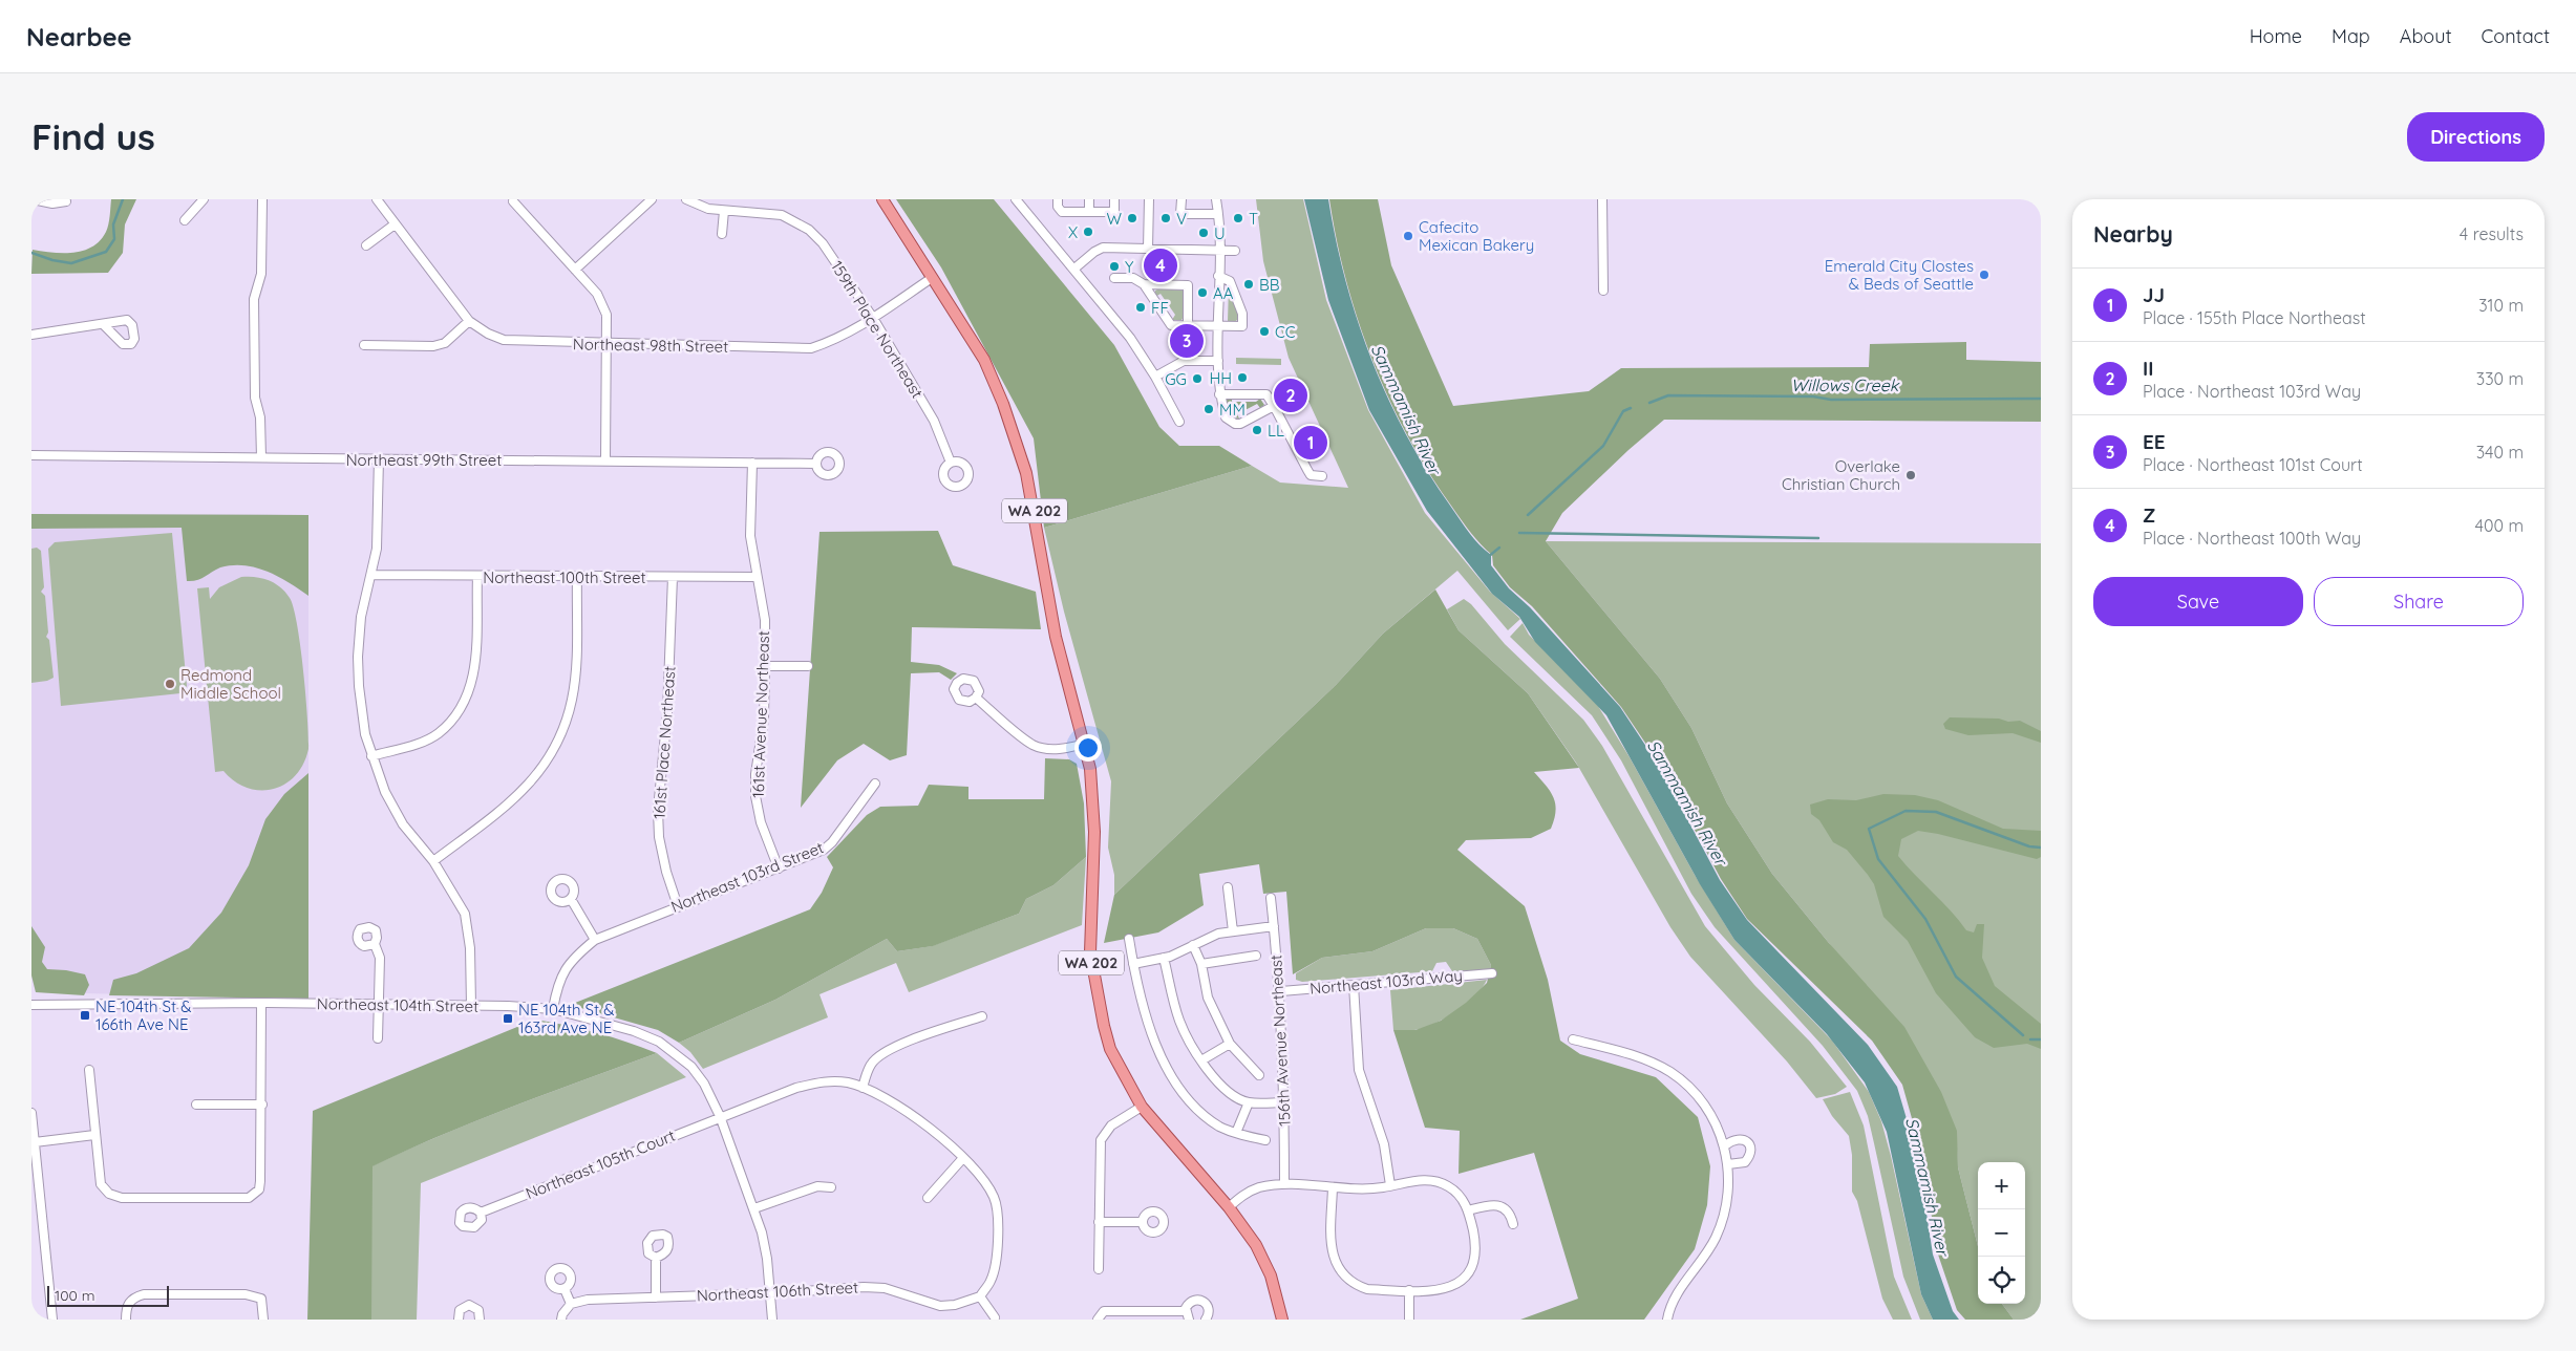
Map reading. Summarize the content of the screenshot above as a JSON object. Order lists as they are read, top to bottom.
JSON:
{
  "streets": {
    "main road": ["WA 202"],
    "street": [
      "159th Place Northeast",
      "Northeast 98th Street",
      "Northeast 99th Street",
      "Northeast 100th Street",
      "161st Avenue Northeast",
      "161st Place Northeast",
      "Northeast 103rd Street",
      "Northeast 103rd Way",
      "Northeast 104th Street",
      "156th Avenue Northeast",
      "Northeast 105th Court",
      "Northeast 106th Street"
    ]
  },
  "crossings": [
    ["159th Place Northeast", "Northeast 98th Street"],
    ["Northeast 98th Street", "WA 202"],
    ["Northeast 99th Street", "161st Avenue Northeast"],
    ["Northeast 100th Street", "161st Avenue Northeast"],
    ["Northeast 100th Street", "161st Place Northeast"],
    ["161st Avenue Northeast", "Northeast 103rd Street"],
    ["161st Place Northeast", "Northeast 103rd Street"],
    ["Northeast 103rd Street", "Northeast 104th Street"],
    ["Northeast 103rd Way", "156th Avenue Northeast"],
    ["Northeast 104th Street", "Northeast 105th Court"],
    ["Northeast 104th Street", "Northeast 106th Street"],
    ["Northeast 105th Court", "Northeast 106th Street"]
  ],
  "water": ["Willows Creek", "Sammamish River"],
  "places": {
    "other": [
      "W",
      "V",
      "T",
      "X",
      "U",
      "Cafecito Mexican Bakery",
      "Y",
      "Emerald City Clostes & Beds of Seattle",
      "BB",
      "AA",
      "FF",
      "CC",
      "HH",
      "GG",
      "MM",
      "LL",
      "Overlake Christian Church",
      "Redmond Middle School"
    ],
    "transit": ["NE 104th St & 166th Ave NE", "NE 104th St & 163rd Ave NE"]
  },
  "scale_bar": "100 m",
  "page": {
    "header": "Nearbee",
    "nav": [
      "Home",
      "Map",
      "About",
      "Contact"
    ],
    "buttons": [
      "Directions",
      ["Save", "Share"]
    ],
    "title": "Find us",
    "heading": ["Nearby", "4 results"],
    "pins": [
      "4",
      "3",
      "2",
      "1"
    ],
    "list": [
      {
        "mark": "1",
        "name": "JJ",
        "note": "Place · 155th Place Northeast",
        "value": "310 m"
      },
      {
        "mark": "2",
        "name": "II",
        "note": "Place · Northeast 103rd Way",
        "value": "330 m"
      },
      {
        "mark": "3",
        "name": "EE",
        "note": "Place · Northeast 101st Court",
        "value": "340 m"
      },
      {
        "mark": "4",
        "name": "Z",
        "note": "Place · Northeast 100th Way",
        "value": "400 m"
      }
    ],
    "map_buttons": ["+", "−"],
    "scale": "100 m"
  }
}
